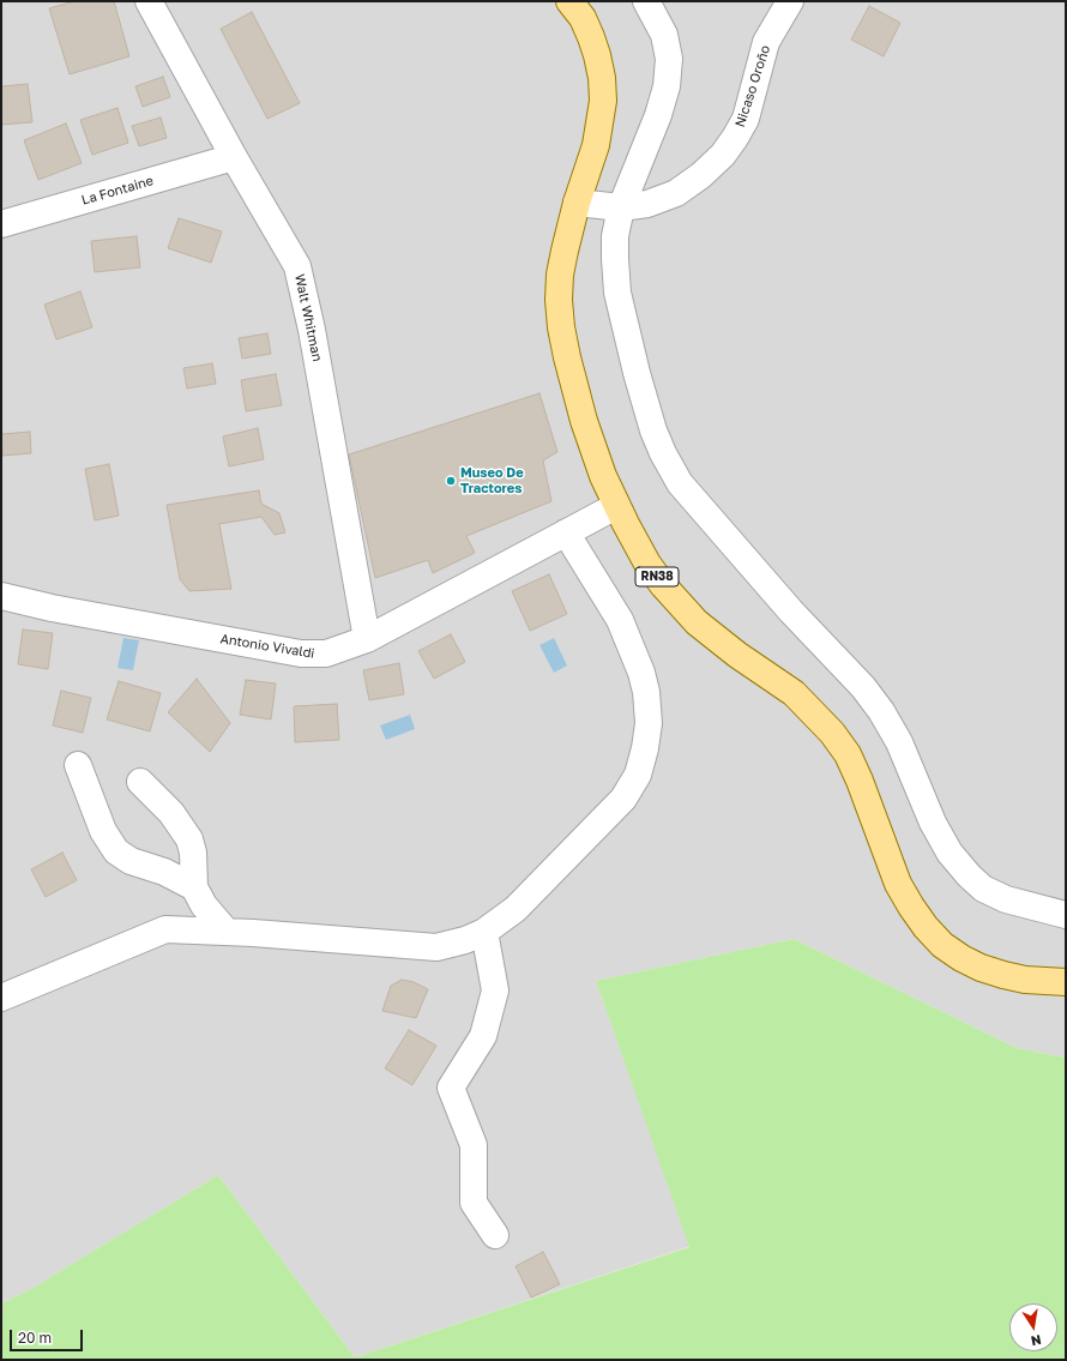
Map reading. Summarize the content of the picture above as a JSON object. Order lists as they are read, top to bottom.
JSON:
{
  "streets": {
    "main road": ["RN38"],
    "street": [
      "Nicaso Oroño",
      "La Fontaine",
      "Walt Whitman",
      "Antonio Vivaldi"
    ]
  },
  "crossings": [
    ["Nicaso Oroño", "RN38"],
    ["La Fontaine", "Walt Whitman"],
    ["Walt Whitman", "Antonio Vivaldi"],
    ["RN38", "Antonio Vivaldi"]
  ],
  "places": ["Museo De Tractores"],
  "scale_bar": "20 m",
  "north": "bottom"
}
